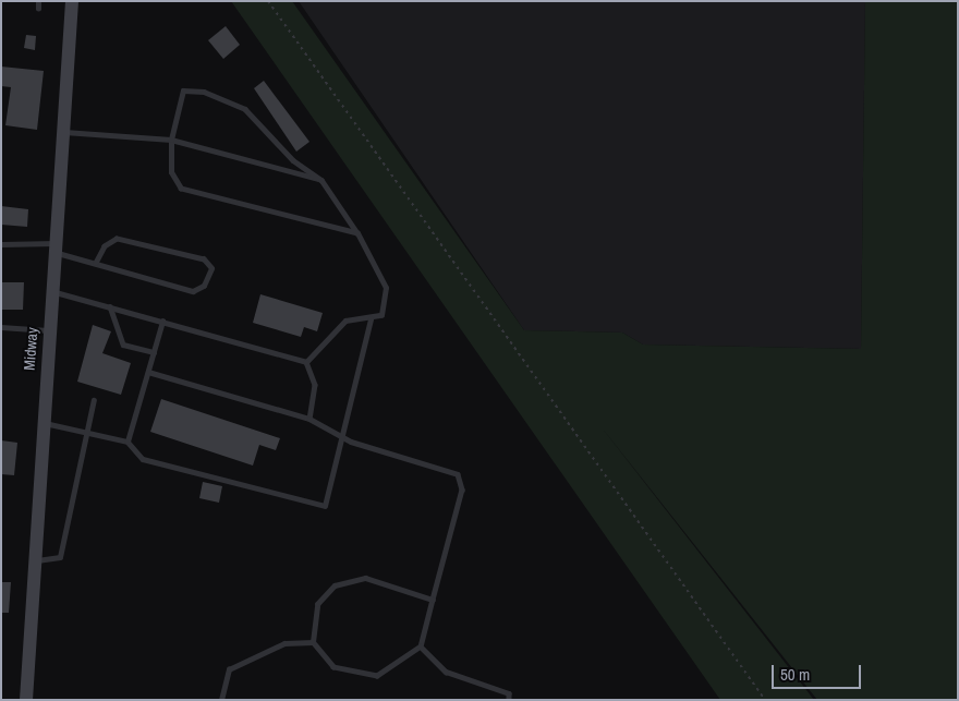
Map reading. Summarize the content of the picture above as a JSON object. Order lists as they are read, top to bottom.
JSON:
{
  "streets": {
    "main road": ["Midway"]
  },
  "scale_bar": "50 m"
}
